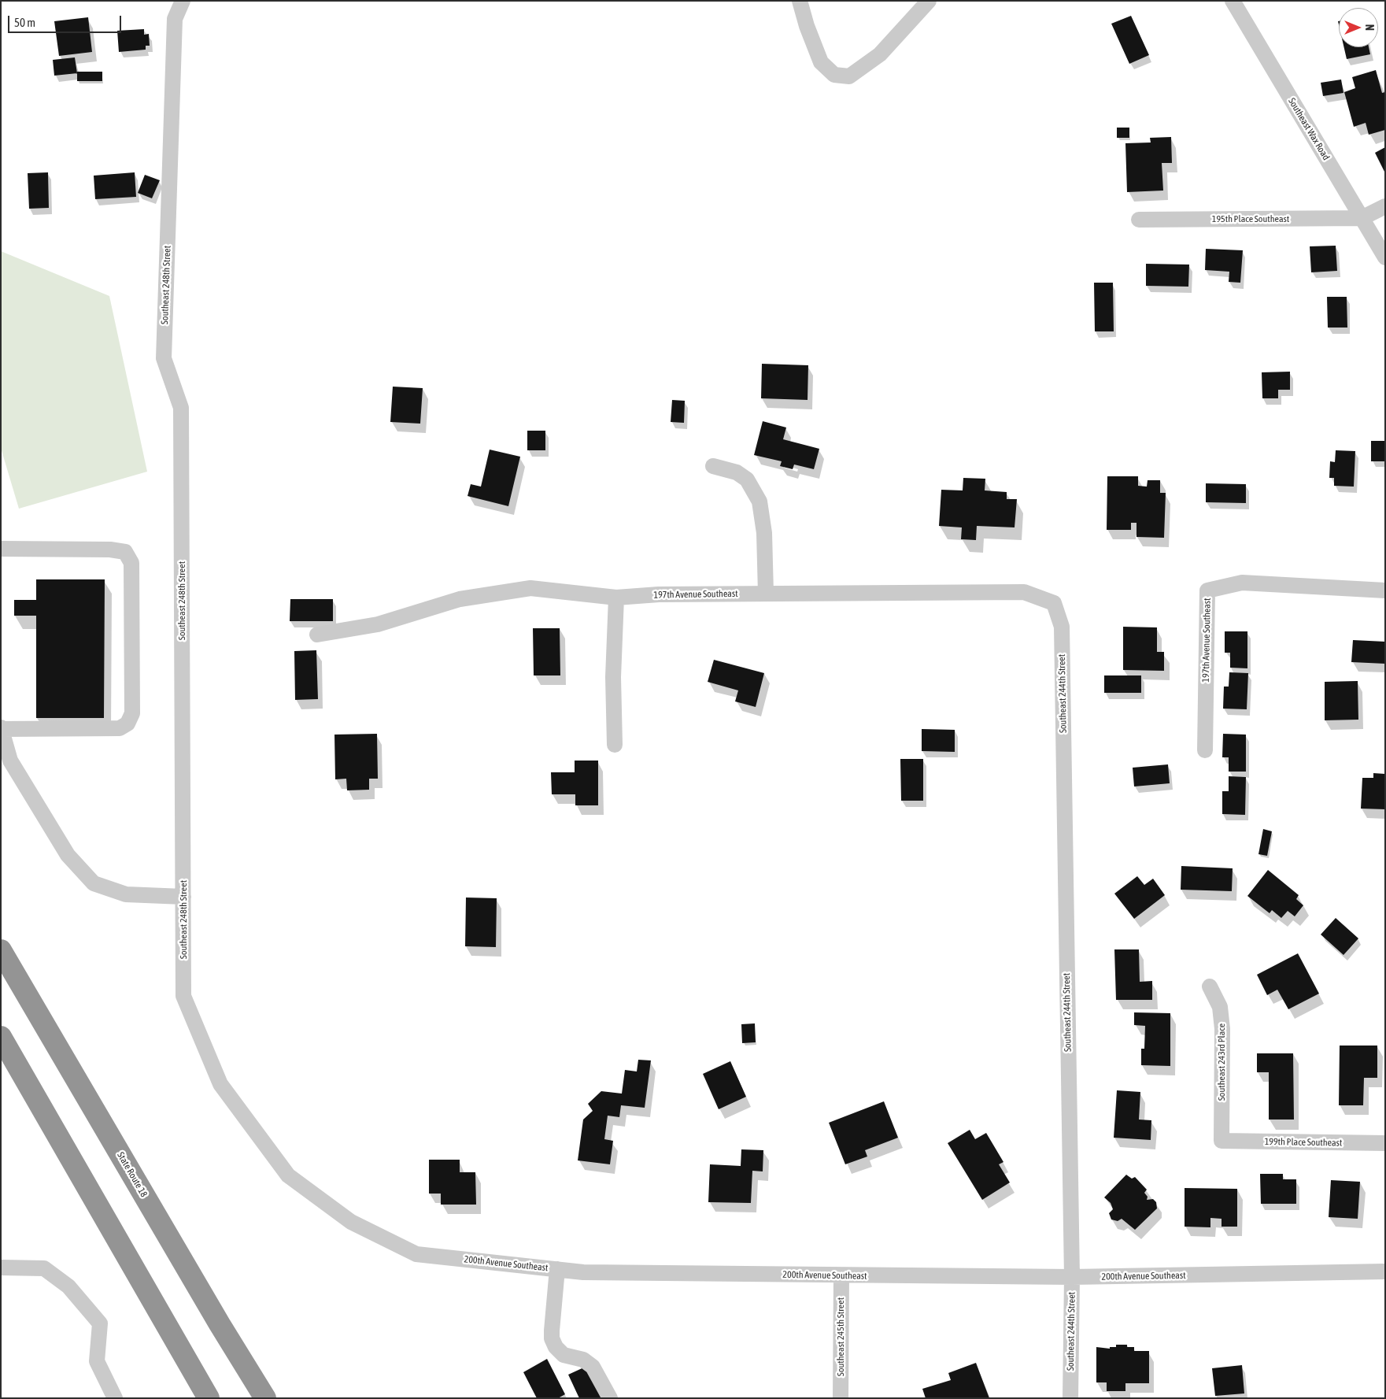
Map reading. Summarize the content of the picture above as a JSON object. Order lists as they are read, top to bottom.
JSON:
{
  "streets": {
    "highway": ["State Route 18"],
    "street": [
      "Southeast Wax Road",
      "195th Place Southeast",
      "Southeast 248th Street",
      "197th Avenue Southeast",
      "Southeast 244th Street",
      "Southeast 243rd Place",
      "199th Place Southeast",
      "200th Avenue Southeast",
      "Southeast 245th Street"
    ]
  },
  "crossings": [
    ["Southeast Wax Road", "195th Place Southeast"],
    ["Southeast 248th Street", "200th Avenue Southeast"],
    ["197th Avenue Southeast", "Southeast 244th Street"],
    ["Southeast 244th Street", "200th Avenue Southeast"],
    ["Southeast 243rd Place", "199th Place Southeast"],
    ["200th Avenue Southeast", "Southeast 245th Street"]
  ],
  "scale_bar": "50 m",
  "north": "right"
}
